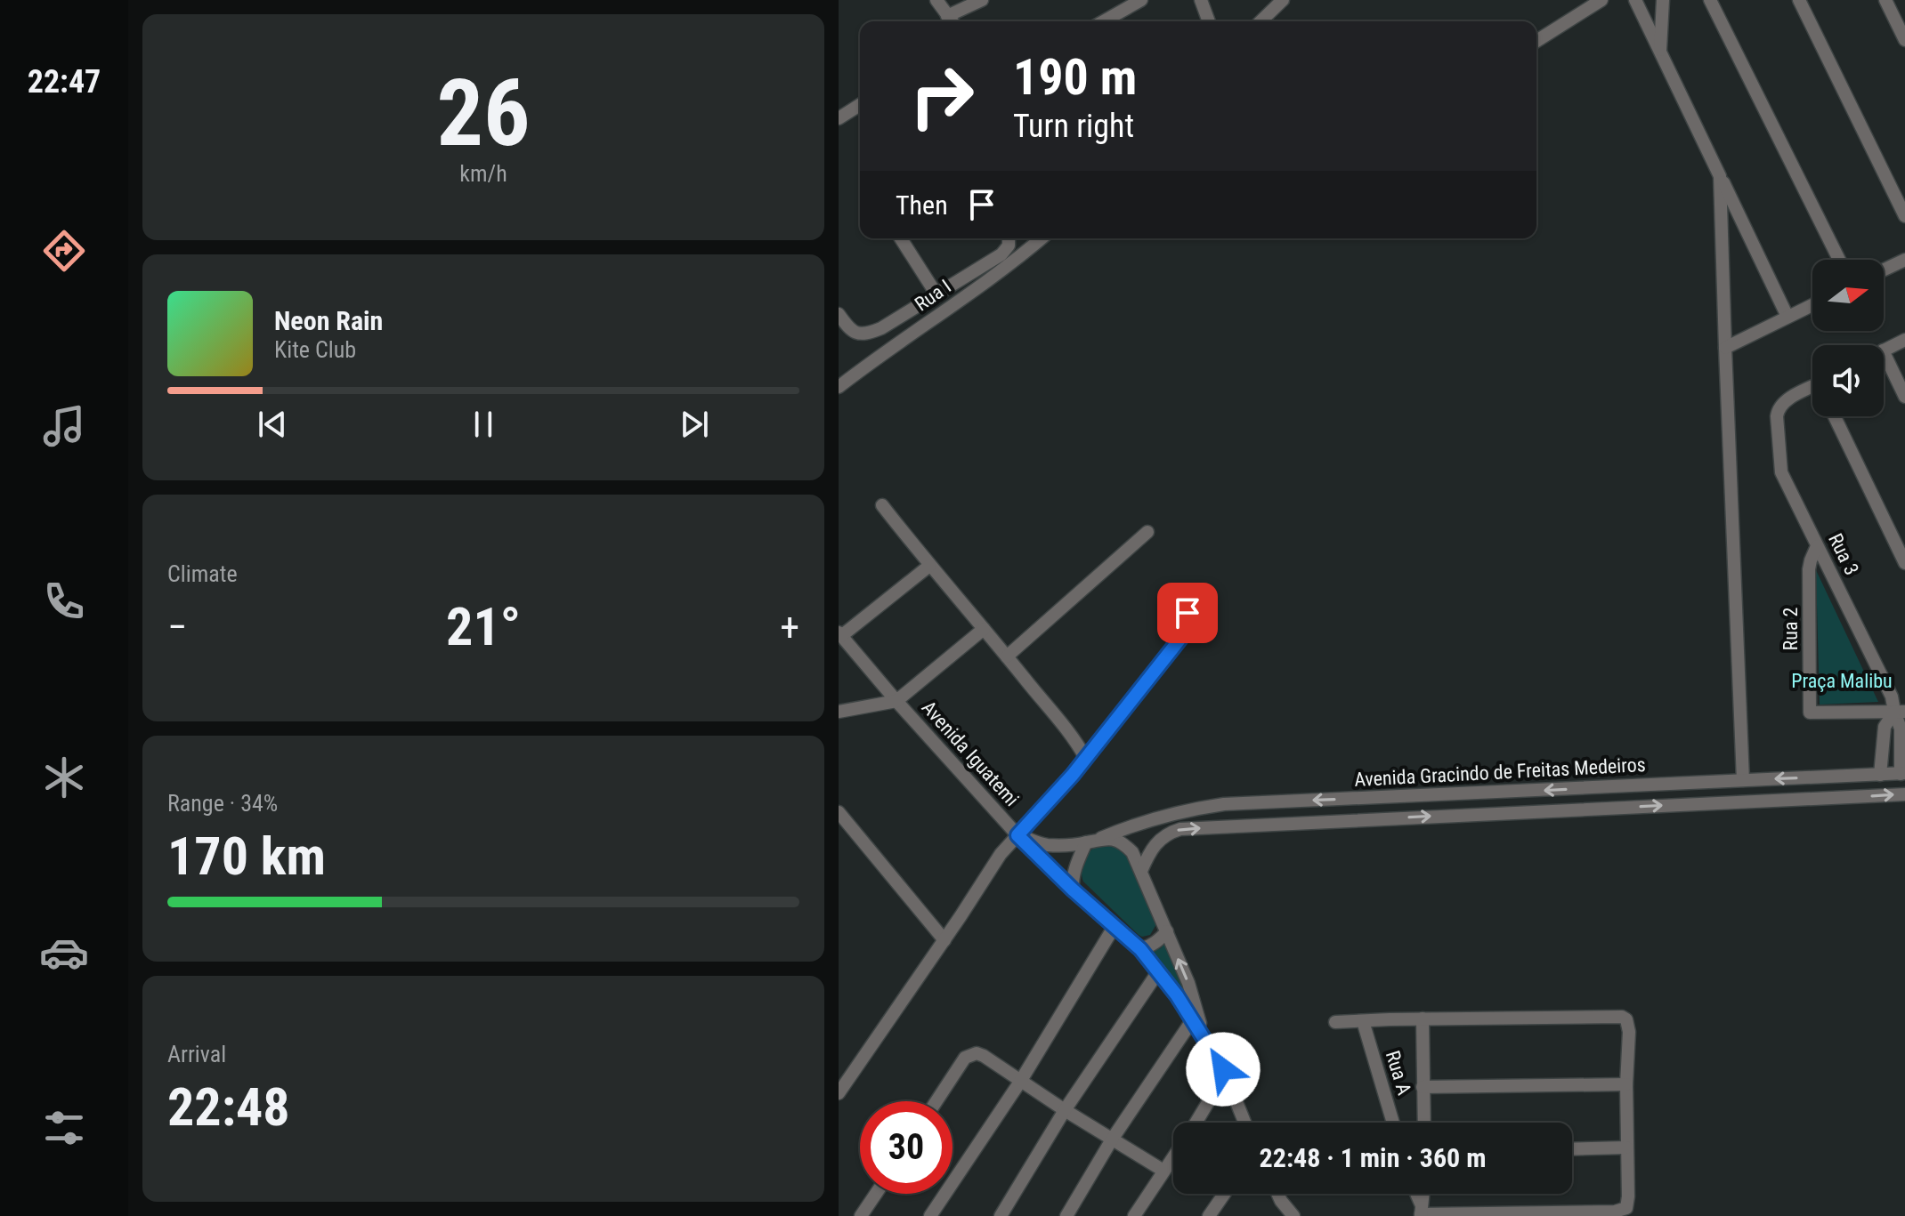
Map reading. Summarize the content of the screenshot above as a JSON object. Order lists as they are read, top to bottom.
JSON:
{
  "streets": {
    "street": [
      "Rua I",
      "Rua 3",
      "Rua 2",
      "Avenida Iguatemi",
      "Avenida Gracindo de Freitas Medeiros",
      "Rua A"
    ]
  },
  "crossings": [
    ["Rua 3", "Rua 2"],
    ["Rua 3", "Avenida Gracindo de Freitas Medeiros"],
    ["Avenida Iguatemi", "Avenida Gracindo de Freitas Medeiros"]
  ],
  "parks": ["Praça Malibu"],
  "north": "right",
  "page": {
    "tabs": "22:47",
    "tile": [
      ["26", "km/h"],
      "Climate",
      ["Range · 34%", "170 km"],
      ["Arrival", "22:48"]
    ],
    "turn": ["190 m", "Turn right"],
    "then": "Then",
    "song": ["Neon Rain", "Kite Club"],
    "heat": ["−", "21°", "+"],
    "limit": "30",
    "trip": "22:48 · 1 min · 360 m"
  }
}
